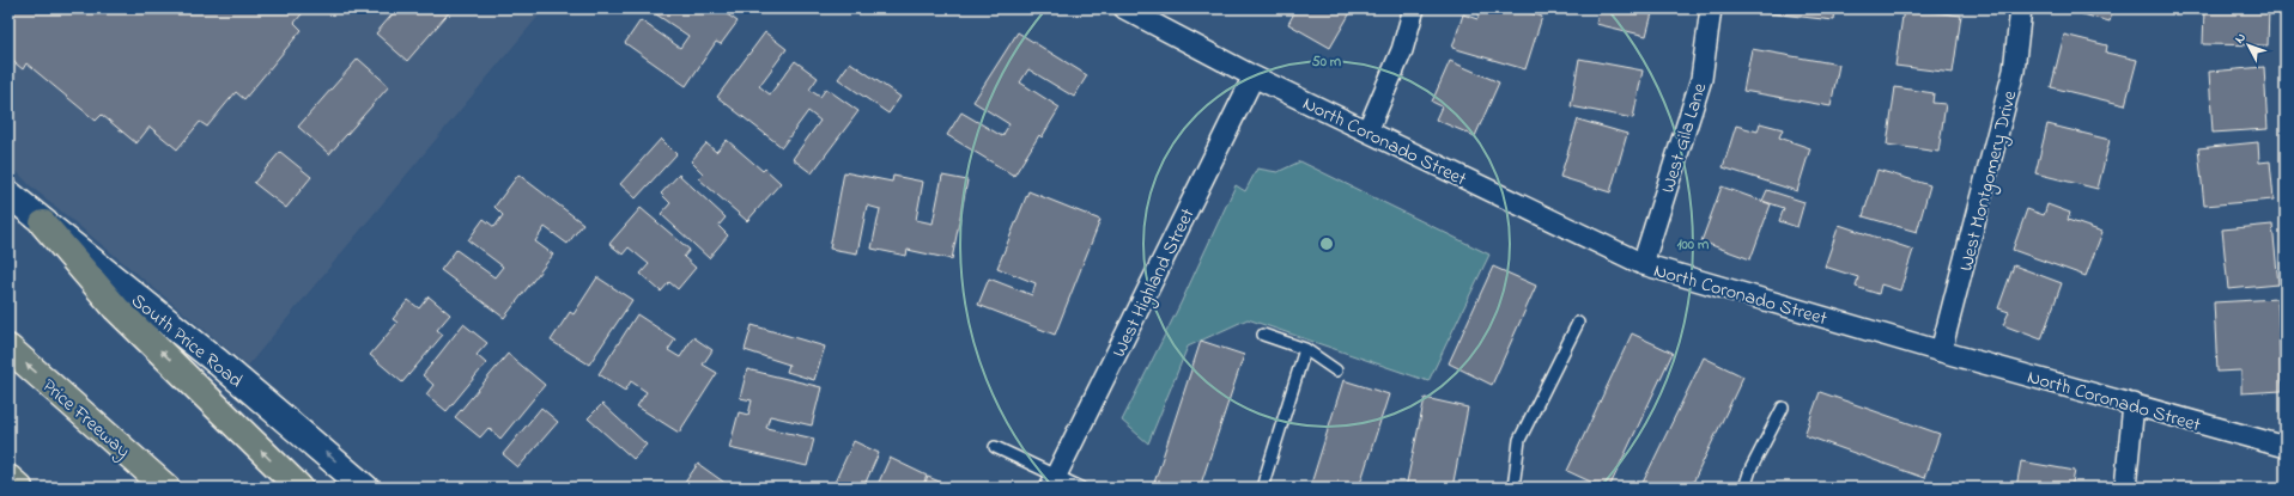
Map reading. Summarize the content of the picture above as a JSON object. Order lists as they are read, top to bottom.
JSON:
{
  "streets": {
    "highway": ["Price Freeway"],
    "main road": ["South Price Road"],
    "street": [
      "West Gila Lane",
      "North Coronado Street",
      "West Montgomery Drive",
      "West Highland Street"
    ]
  },
  "crossings": [
    ["West Gila Lane", "North Coronado Street"],
    ["North Coronado Street", "West Montgomery Drive"],
    ["North Coronado Street", "West Highland Street"]
  ],
  "one_way": ["South Price Road"],
  "north": "top left",
  "rings": ["50 m", "100 m"]
}
